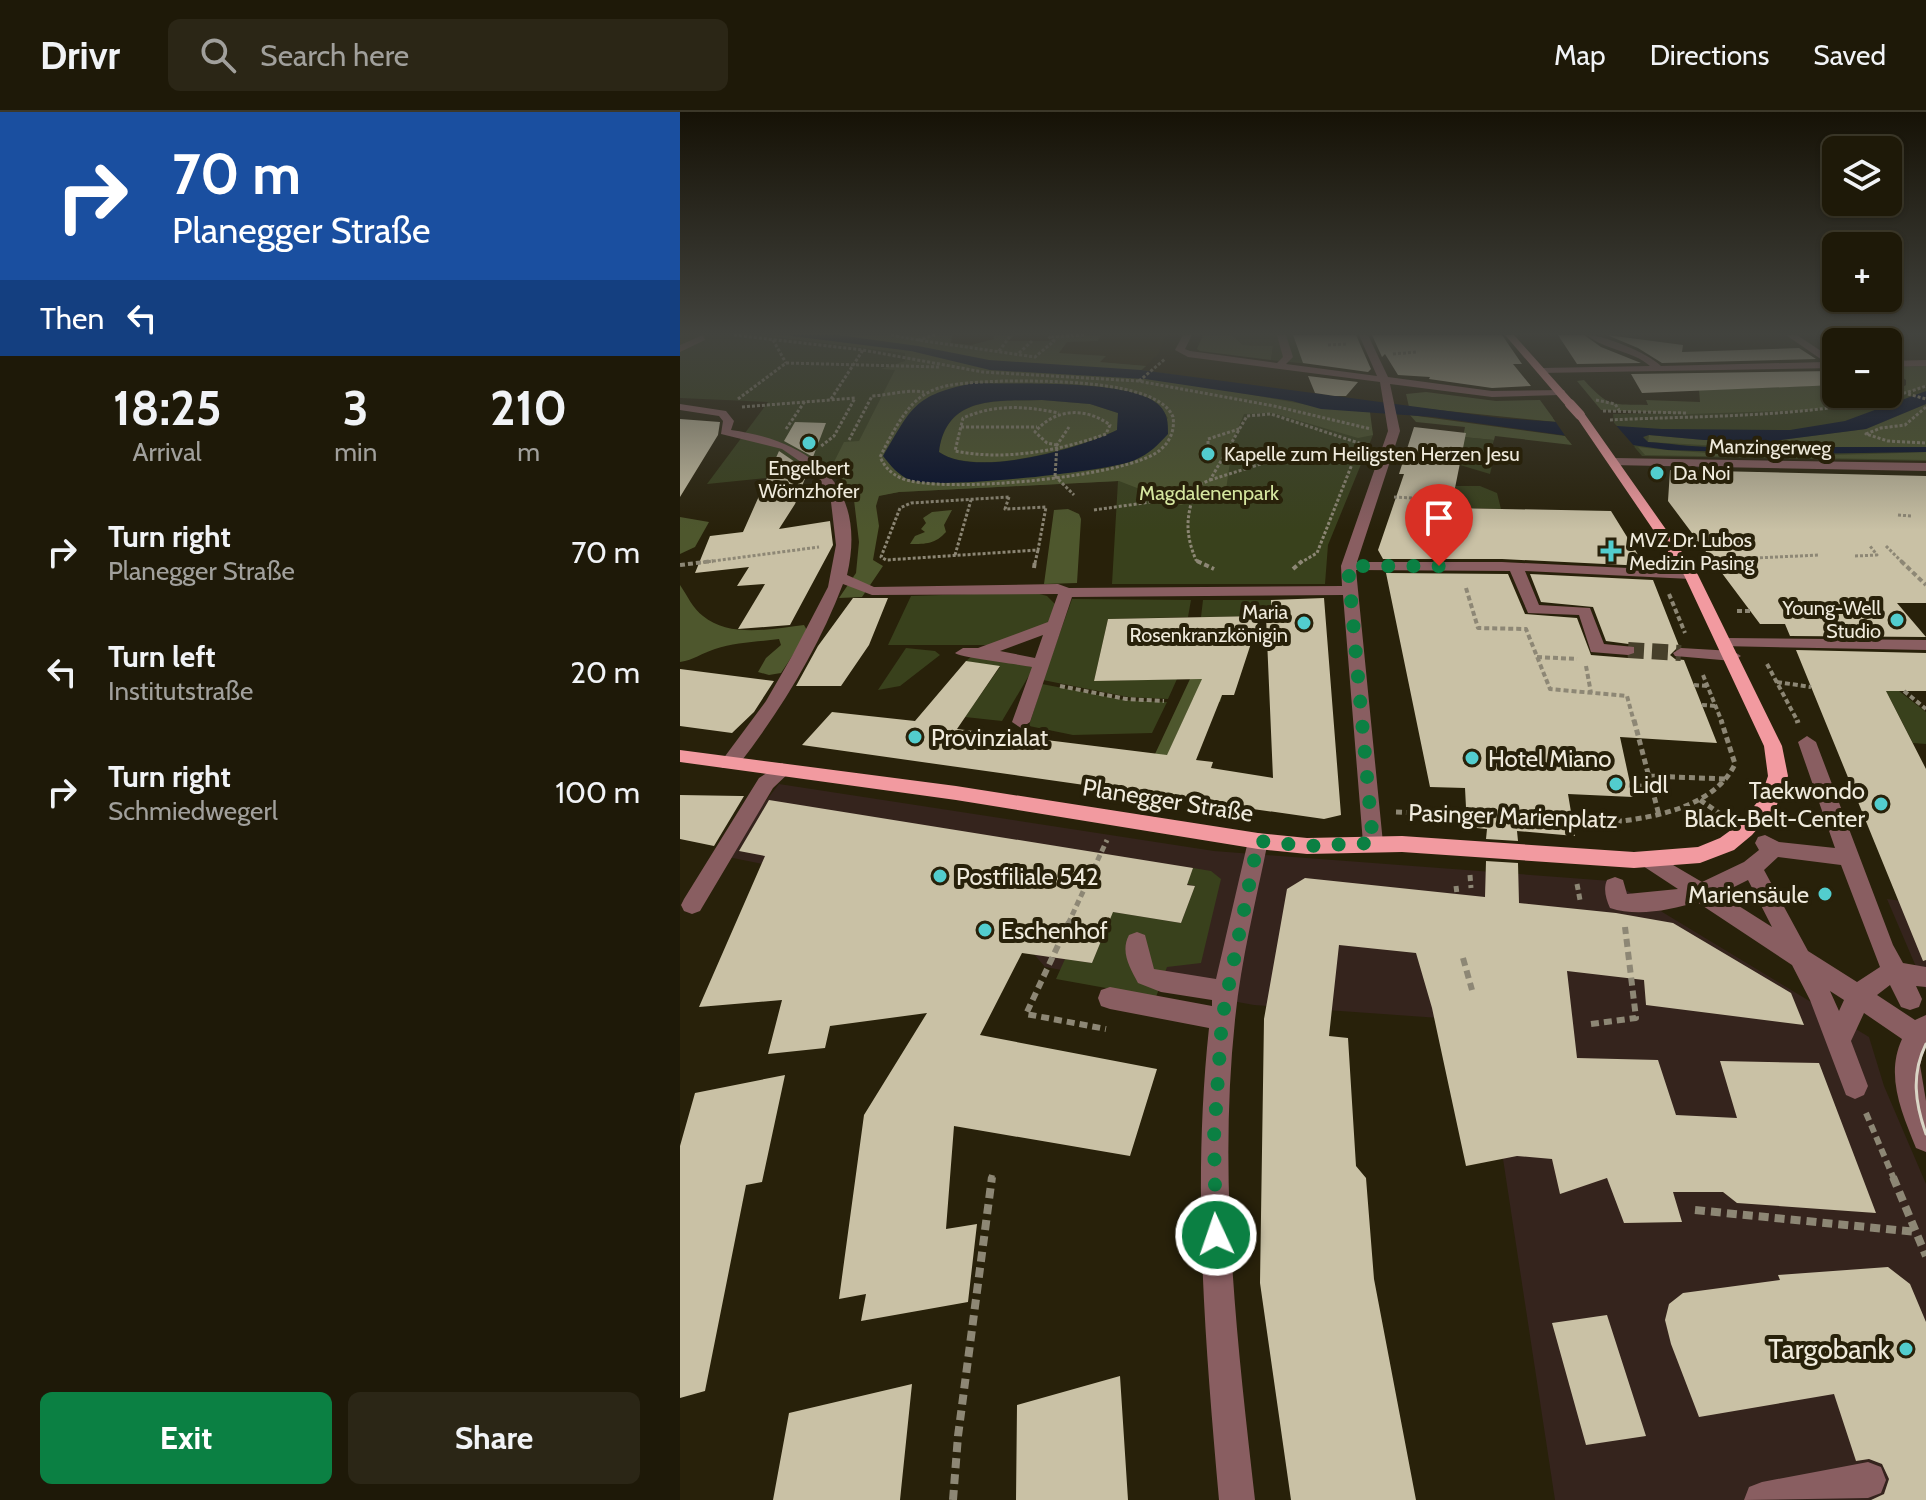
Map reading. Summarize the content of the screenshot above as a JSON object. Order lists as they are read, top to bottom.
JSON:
{
  "streets": {
    "main road": ["Planegger Straße"],
    "street": ["Manzingerweg"],
    "path": ["Pasinger Marienplatz"]
  },
  "parks": ["Magdalenenpark"],
  "places": {
    "other": [
      "Engelbert Wörnzhofer",
      "Kapelle zum Heiligsten Herzen Jesu",
      "Da Noi",
      "Young-Well Studio",
      "Maria Rosenkranzkönigin",
      "Provinzialat",
      "Hotel Miano",
      "Lidl",
      "Taekwondo Black-Belt-Center",
      "Postfiliale 542",
      "Mariensäule",
      "Eschenhof",
      "Targobank"
    ],
    "health": ["MVZ Dr. Lubos Medizin Pasing"]
  },
  "page": {
    "header": "Drivr",
    "search": "Search here",
    "nav": ["Map", "Directions", "Saved"],
    "turn": ["70 m", "Planegger Straße"],
    "map_buttons": ["+", "−"],
    "then": "Then",
    "eta": [
      "18:25",
      "Arrival",
      "3",
      "min",
      "210",
      "m"
    ],
    "list": [
      {
        "name": "Turn right",
        "note": "Planegger Straße",
        "value": "70 m"
      },
      {
        "name": "Turn left",
        "note": "Institutstraße",
        "value": "20 m"
      },
      {
        "name": "Turn right",
        "note": "Schmiedwegerl",
        "value": "100 m"
      }
    ],
    "buttons": ["Exit", "Share"]
  }
}
